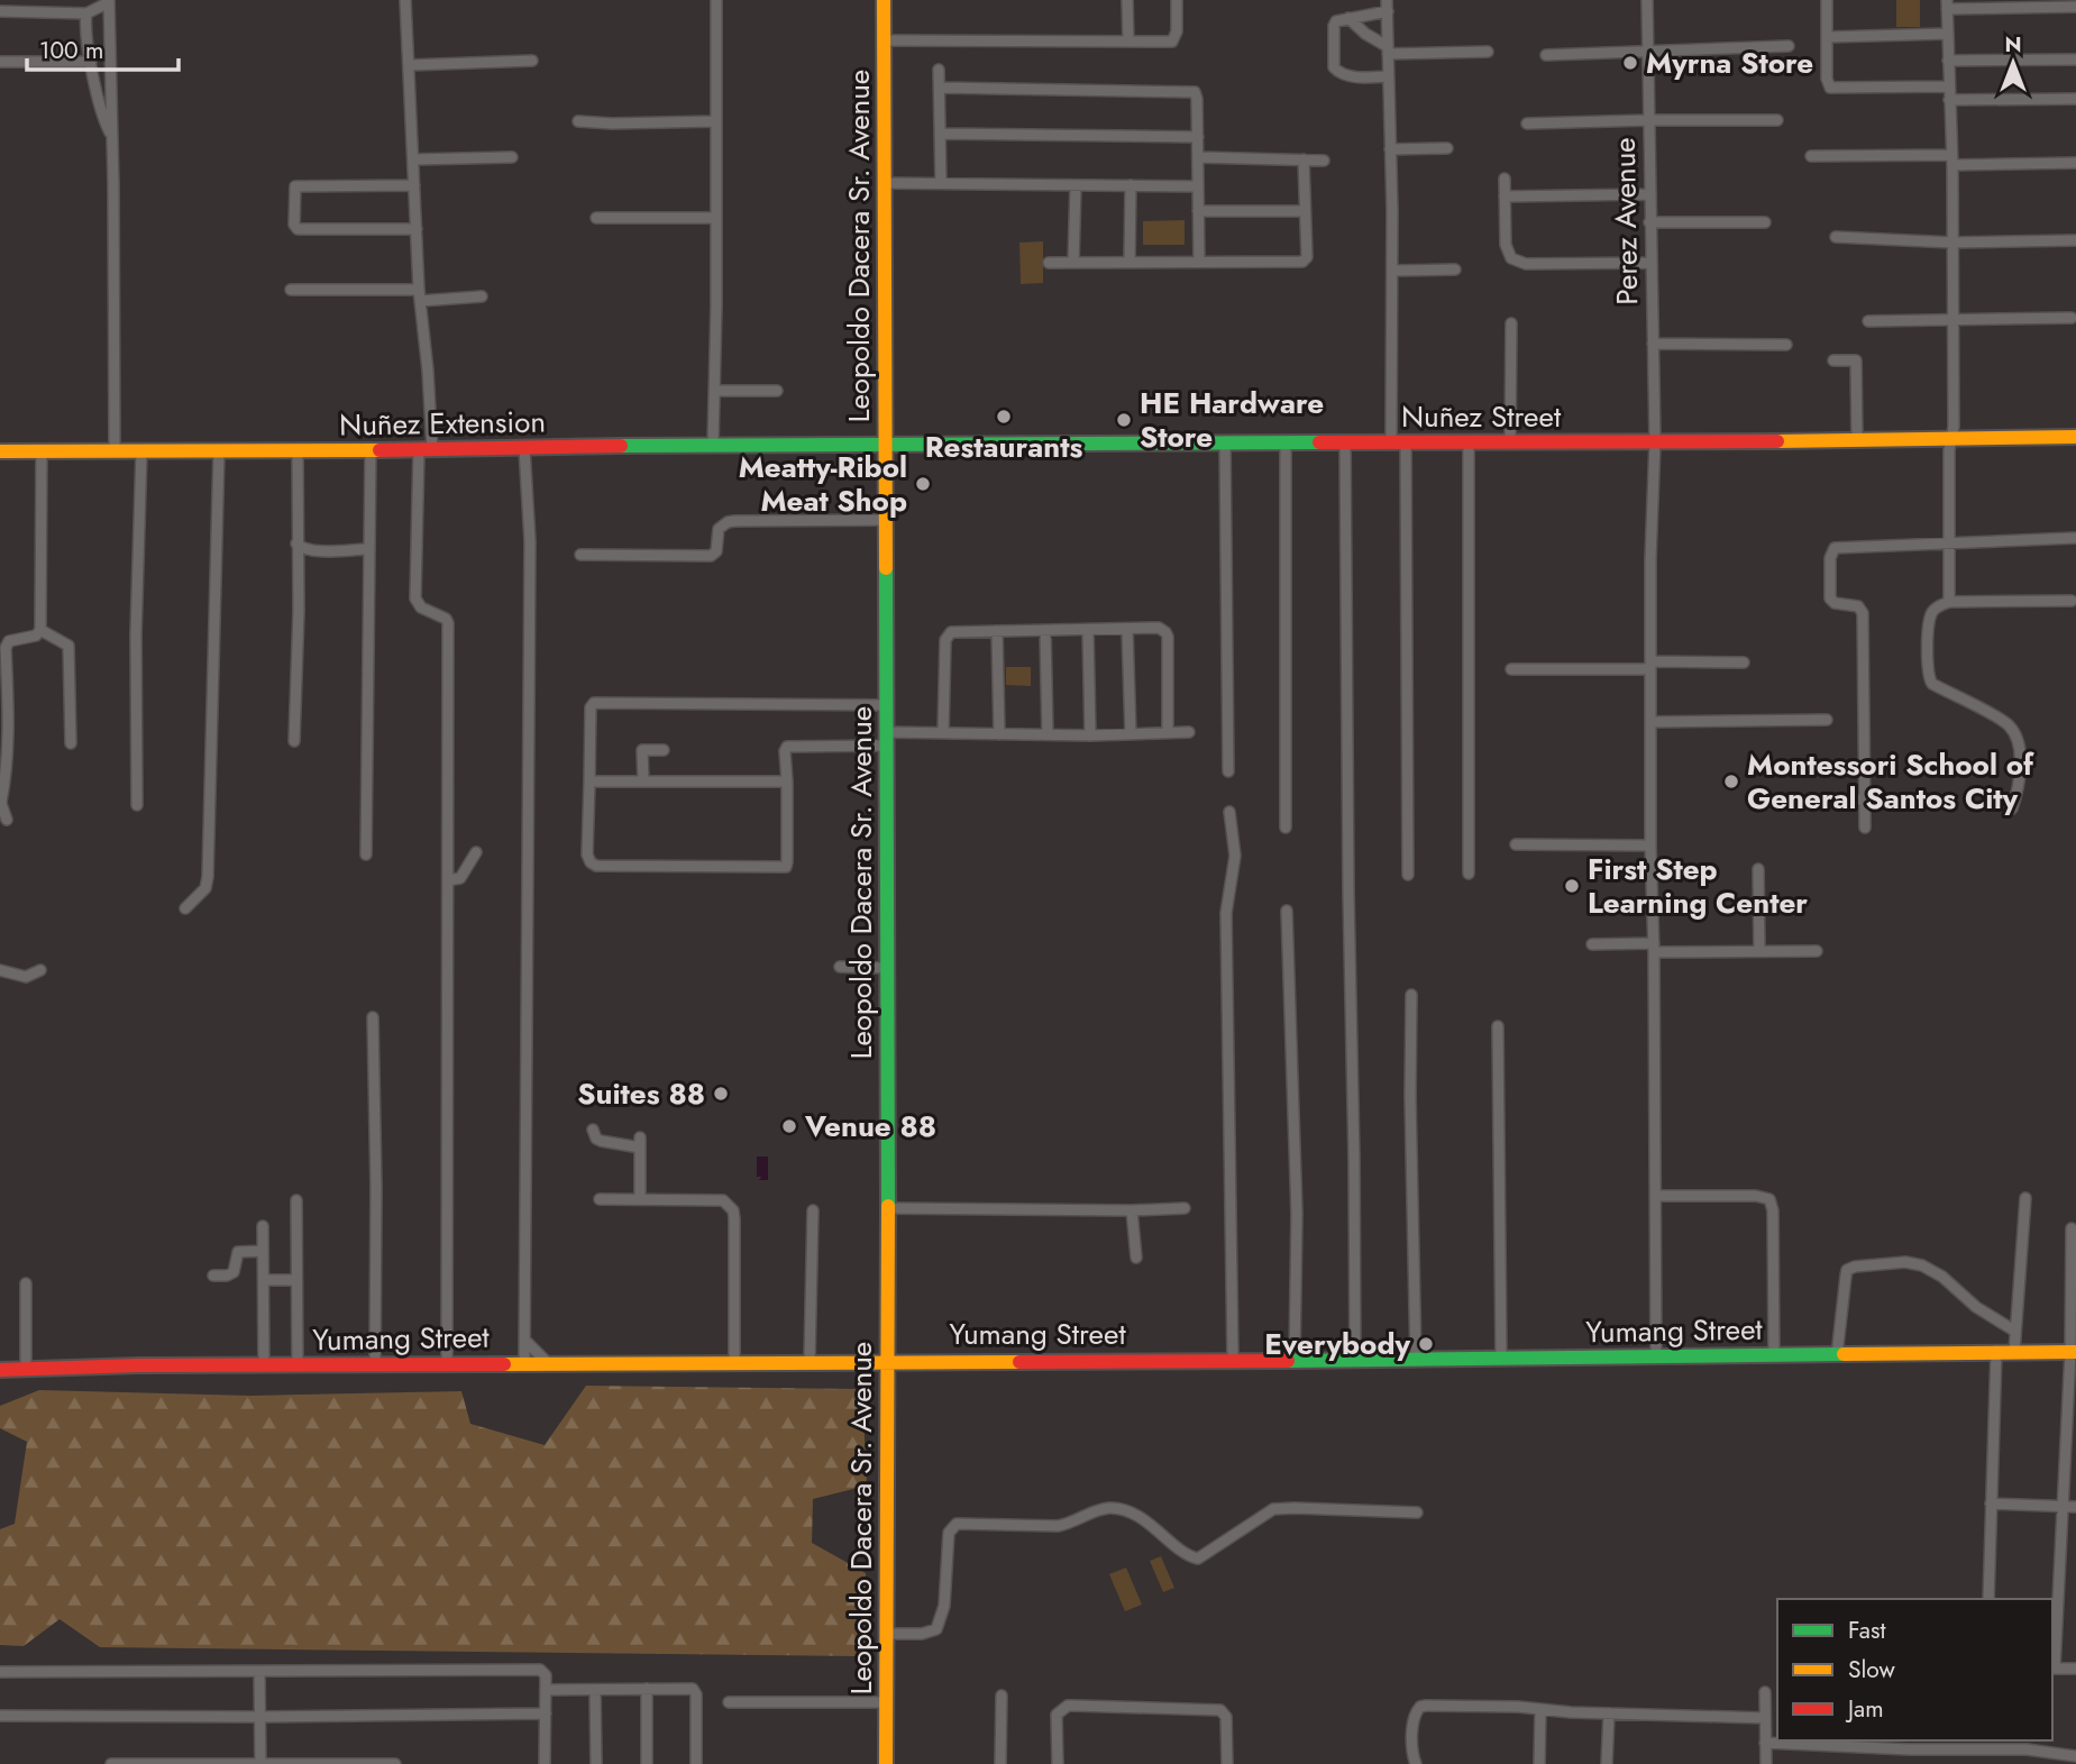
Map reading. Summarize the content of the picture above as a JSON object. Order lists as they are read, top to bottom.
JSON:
{
  "streets": {
    "main road": [
      "Leopoldo Dacera Sr. Avenue",
      "Nuñez Street",
      "Nuñez Extension",
      "Yumang Street"
    ],
    "street": ["Perez Avenue"]
  },
  "crossings": [
    ["Perez Avenue", "Nuñez Street"],
    ["Perez Avenue", "Yumang Street"],
    ["Leopoldo Dacera Sr. Avenue", "Nuñez Street"],
    ["Leopoldo Dacera Sr. Avenue", "Nuñez Extension"],
    ["Leopoldo Dacera Sr. Avenue", "Yumang Street"],
    ["Nuñez Street", "Nuñez Extension"]
  ],
  "places": [
    "Myrna Store",
    "Restaurants",
    "HE Hardware Store",
    "Meatty-Ribol Meat Shop",
    "Montessori School of General Santos City",
    "First Step Learning Center",
    "Suites 88",
    "Venue 88",
    "Everybody"
  ],
  "legend": ["Fast", "Slow", "Jam"],
  "scale_bar": "100 m",
  "north": "top"
}
